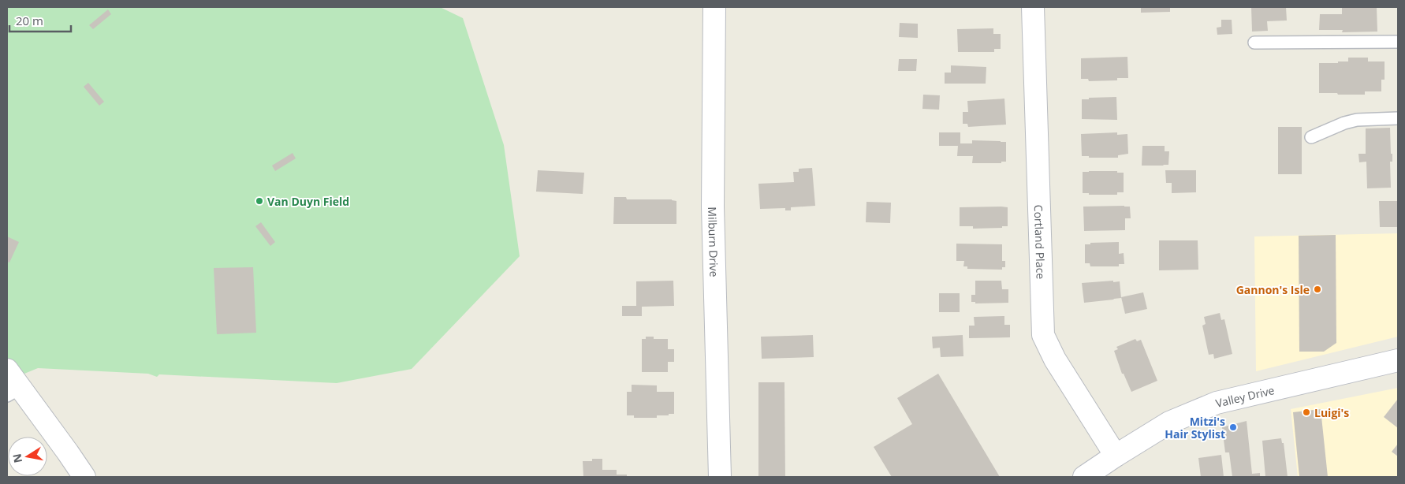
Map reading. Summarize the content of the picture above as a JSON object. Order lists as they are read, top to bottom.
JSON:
{
  "streets": {
    "street": ["Cortland Place", "Milburn Drive", "Valley Drive"]
  },
  "crossings": [
    ["Cortland Place", "Valley Drive"]
  ],
  "places": [
    "Van Duyn Field",
    "Gannon's Isle",
    "Luigi's",
    "Mitzi's Hair Stylist"
  ],
  "scale_bar": "20 m",
  "north": "left"
}
